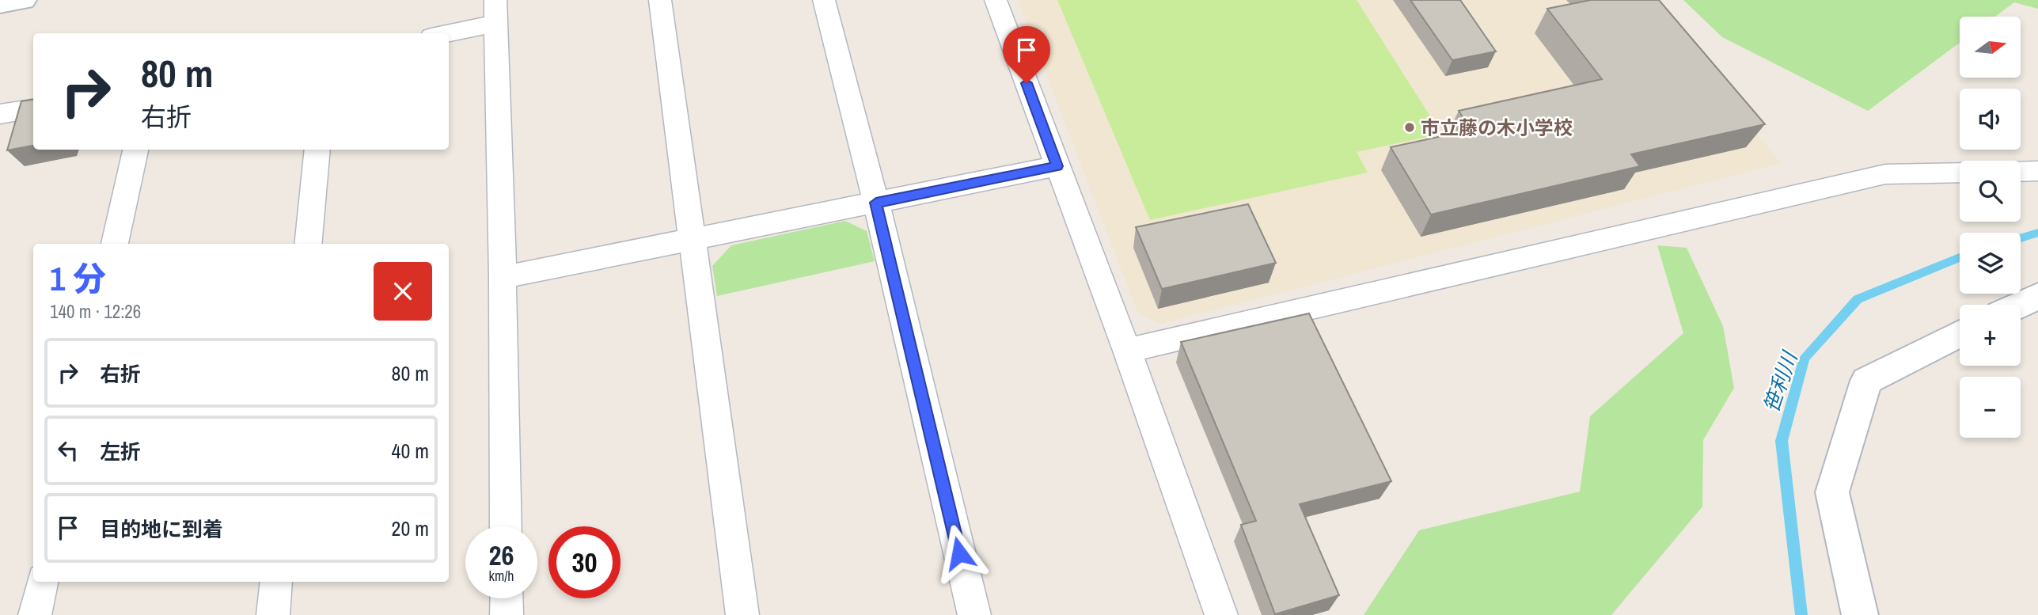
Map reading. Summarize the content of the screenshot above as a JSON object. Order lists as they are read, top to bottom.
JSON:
{
  "water": ["笹利川"],
  "places": ["市立藤の木小学校"],
  "north": "right",
  "page": {
    "map_buttons": ["+", "−"],
    "turn": ["80 m", "右折"],
    "heading": ["1 分", "140 m · 12:26"],
    "list": [
      {
        "name": "右折",
        "value": "80 m"
      },
      {
        "name": "左折",
        "value": "40 m"
      },
      {
        "name": "目的地に到着",
        "value": "20 m"
      }
    ],
    "speed": "26 km/h",
    "limit": "30"
  }
}
